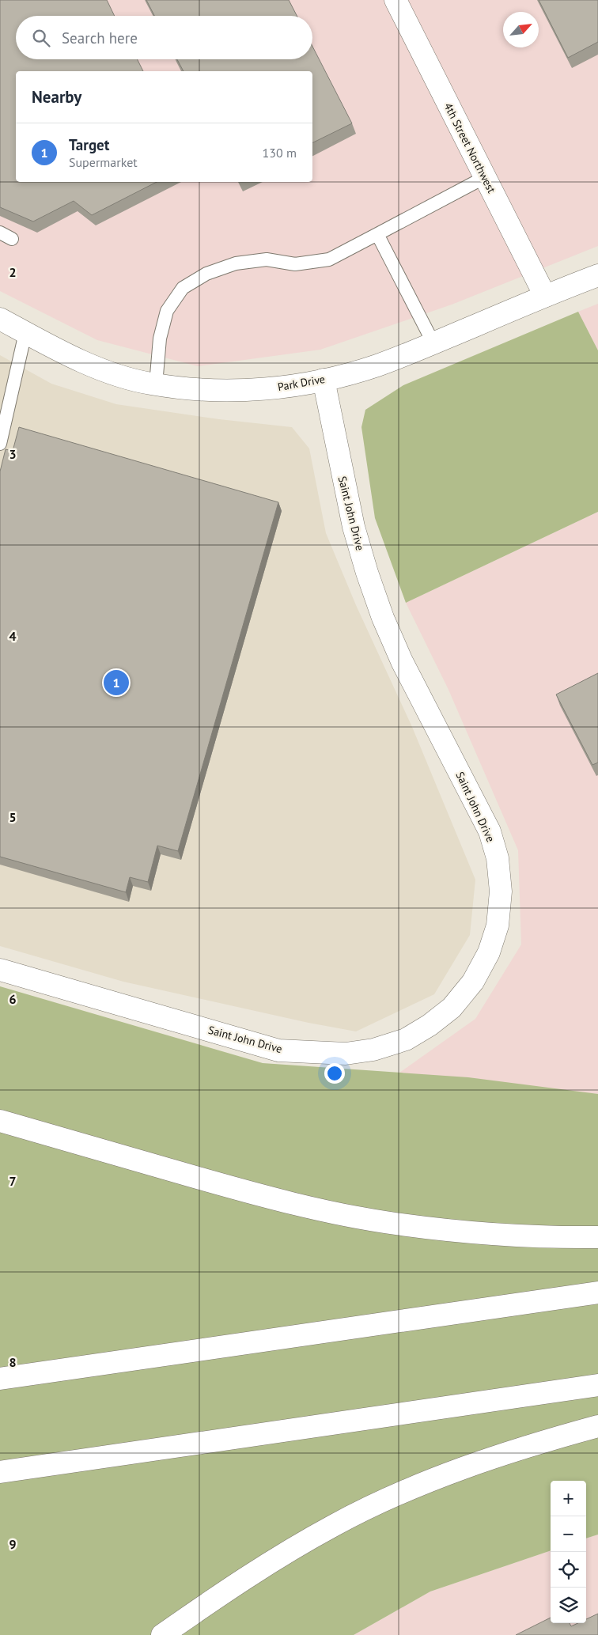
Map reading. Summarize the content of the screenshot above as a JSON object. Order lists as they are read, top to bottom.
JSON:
{
  "streets": {
    "main road": ["4th Street Northwest", "Park Drive", "Saint John Drive"]
  },
  "crossings": [
    ["4th Street Northwest", "Park Drive"],
    ["Park Drive", "Saint John Drive"]
  ],
  "north": "top right",
  "page": {
    "search": "Search here",
    "heading": "Nearby",
    "list": [
      {
        "mark": "1",
        "name": "Target",
        "note": "Supermarket",
        "value": "130 m"
      }
    ],
    "pins": "1",
    "map_buttons": ["+", "−"]
  },
  "grid": {
    "rows": [
      "2",
      "3",
      "4",
      "5",
      "6",
      "7",
      "8",
      "9"
    ]
  }
}
